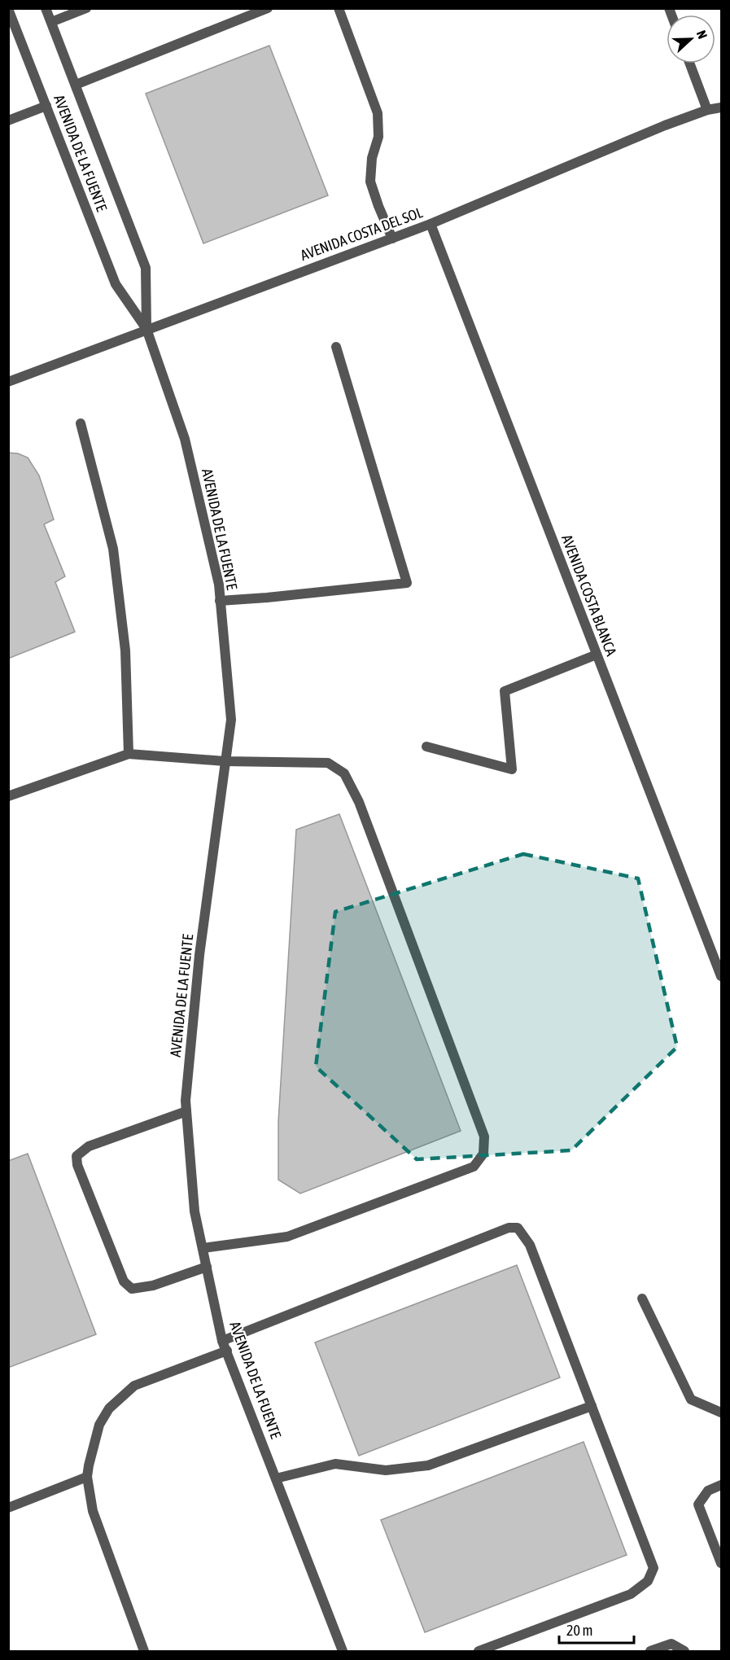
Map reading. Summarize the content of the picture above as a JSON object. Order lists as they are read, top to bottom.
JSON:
{
  "streets": {
    "street": ["AVENIDA DE LA FUENTE", "AVENIDA COSTA DEL SOL", "AVENIDA COSTA BLANCA"]
  },
  "crossings": [
    ["AVENIDA DE LA FUENTE", "AVENIDA COSTA DEL SOL"],
    ["AVENIDA COSTA DEL SOL", "AVENIDA COSTA BLANCA"]
  ],
  "scale_bar": "20 m",
  "north": "right"
}
